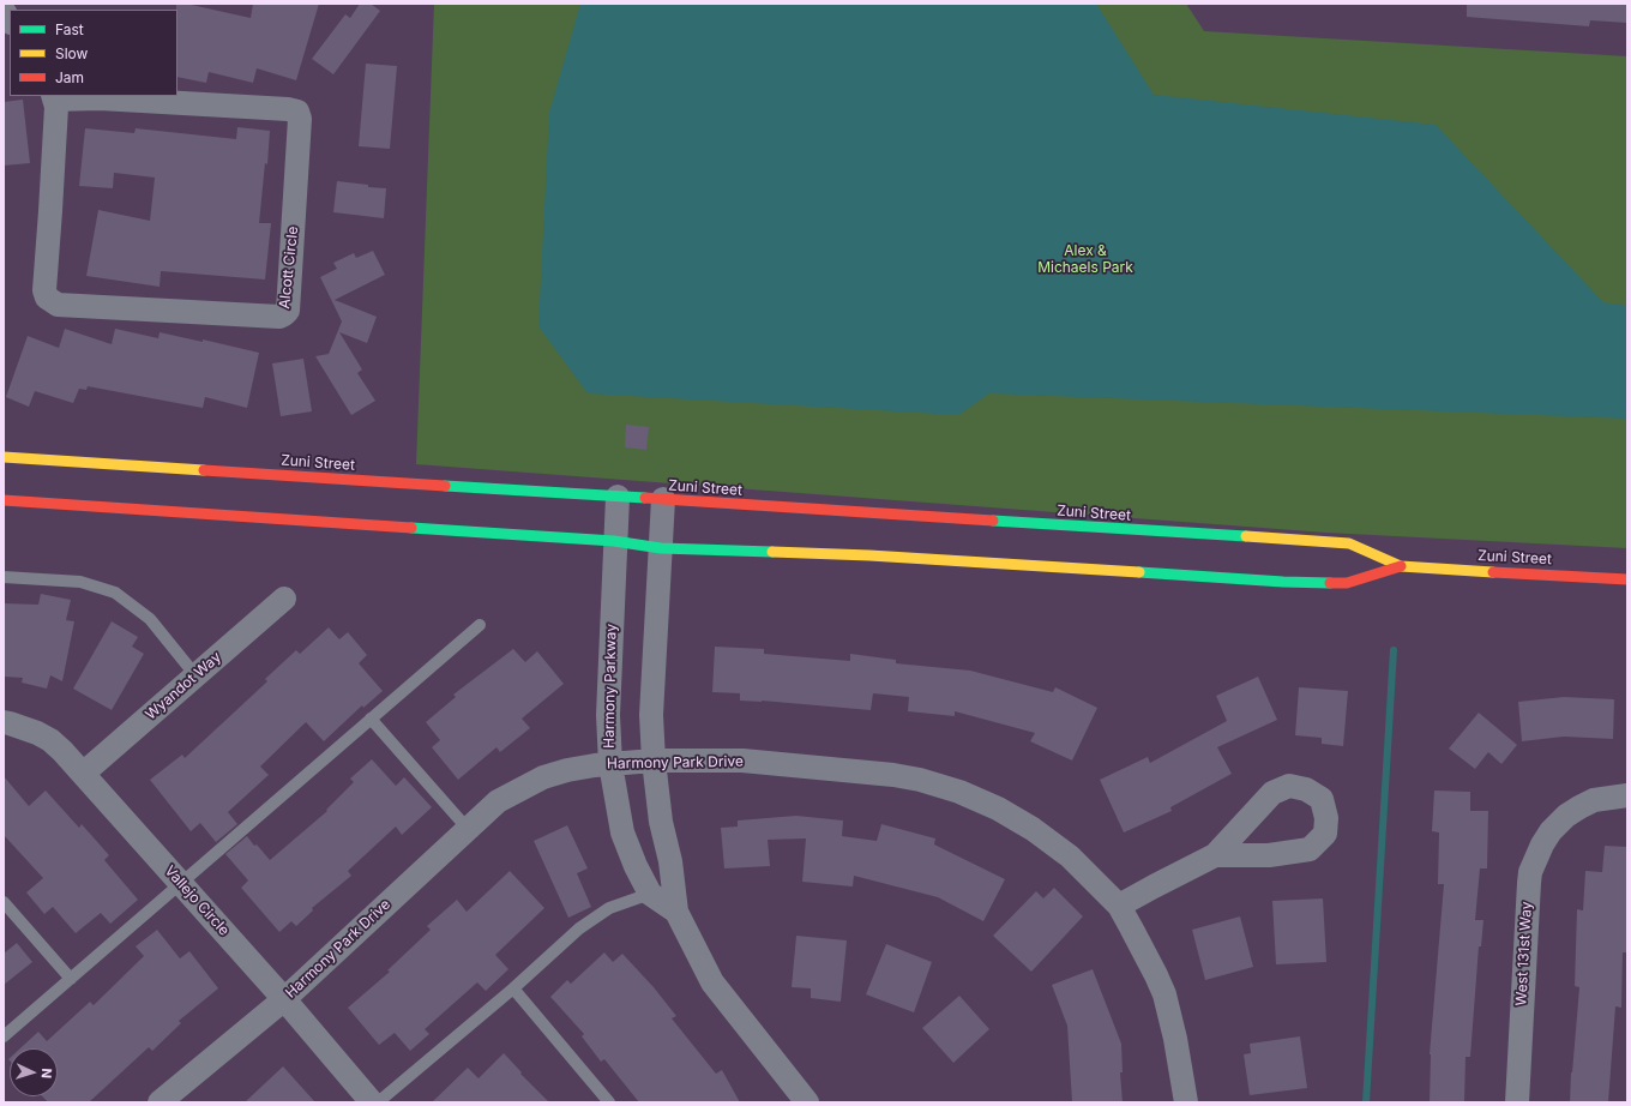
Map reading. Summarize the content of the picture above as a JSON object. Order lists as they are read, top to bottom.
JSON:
{
  "streets": {
    "main road": ["Zuni Street"],
    "street": [
      "Alcott Circle",
      "Wyandot Way",
      "Harmony Parkway",
      "Harmony Park Drive",
      "Vallejo Circle",
      "West 131st Way"
    ]
  },
  "crossings": [
    ["Zuni Street", "Harmony Parkway"],
    ["Wyandot Way", "Vallejo Circle"],
    ["Harmony Parkway", "Harmony Park Drive"],
    ["Harmony Park Drive", "Vallejo Circle"]
  ],
  "parks": ["Alex & Michaels Park"],
  "legend": ["Fast", "Slow", "Jam"],
  "north": "right"
}
